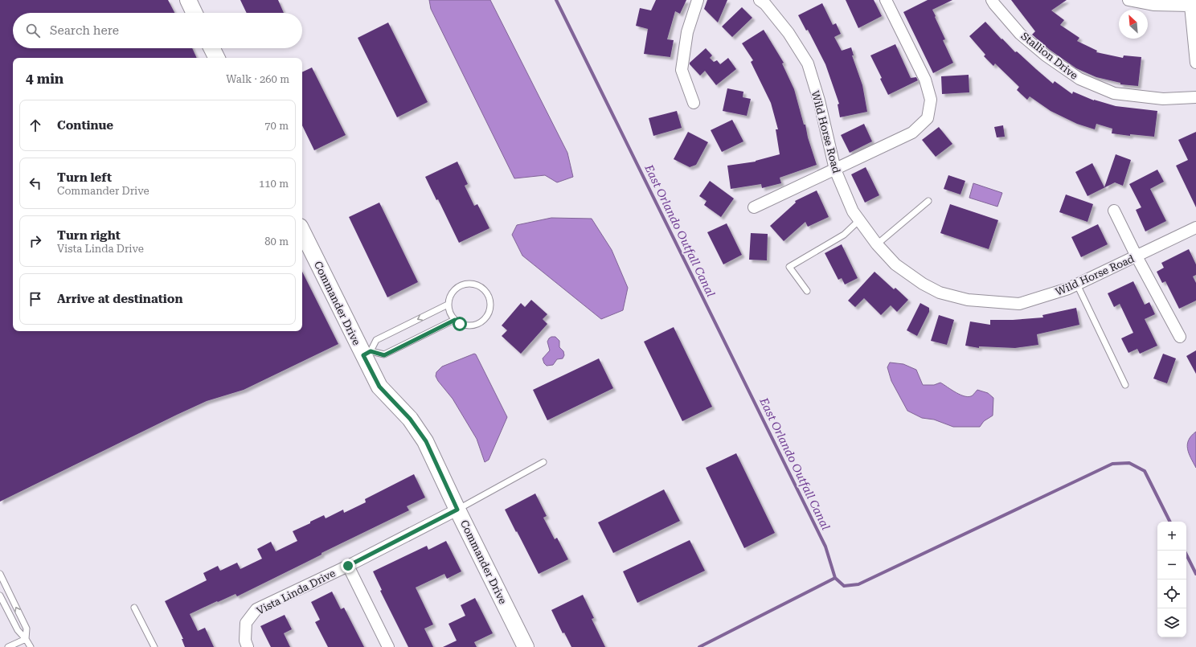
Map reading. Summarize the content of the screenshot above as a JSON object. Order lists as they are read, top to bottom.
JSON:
{
  "streets": {
    "street": [
      "Stallion Drive",
      "Wild Horse Road",
      "Commander Drive",
      "Vista Linda Drive"
    ]
  },
  "crossings": [
    ["Commander Drive", "Vista Linda Drive"]
  ],
  "water": ["East Orlando Outfall Canal"],
  "north": "top left",
  "page": {
    "search": "Search here",
    "heading": ["4 min", "Walk · 260 m"],
    "list": [
      ["Continue", "70 m"],
      ["Turn left", "Commander Drive", "110 m"],
      ["Turn right", "Vista Linda Drive", "80 m"],
      "Arrive at destination"
    ],
    "map_buttons": ["+", "−"]
  }
}
